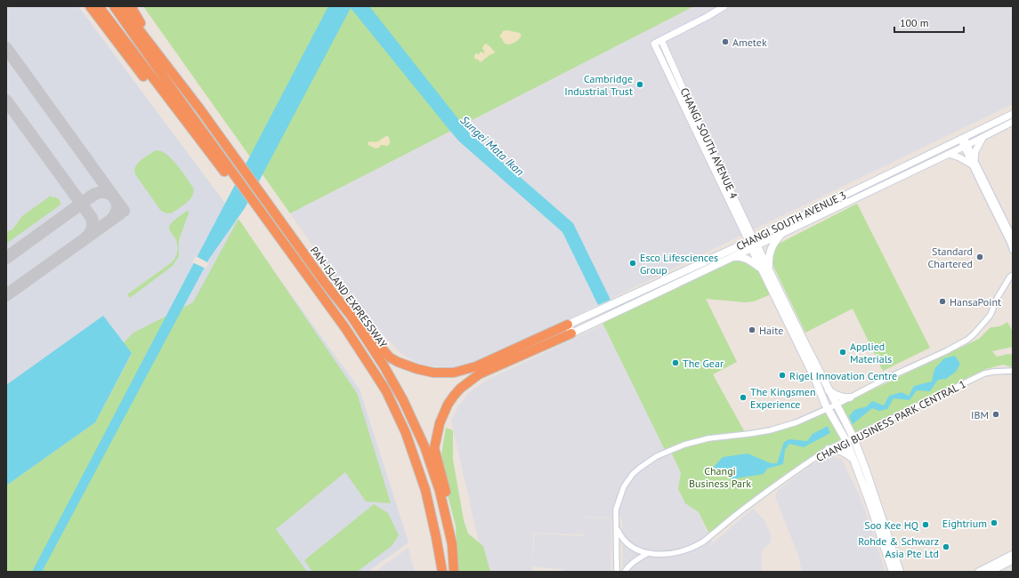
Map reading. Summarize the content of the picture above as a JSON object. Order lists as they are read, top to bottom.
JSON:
{
  "streets": {
    "highway": ["PAN-ISLAND EXPRESSWAY"],
    "main road": ["CHANGI SOUTH AVENUE 3"],
    "street": ["CHANGI SOUTH AVENUE 4", "CHANGI BUSINESS PARK CENTRAL 1"]
  },
  "crossings": [
    ["CHANGI SOUTH AVENUE 4", "CHANGI SOUTH AVENUE 3"]
  ],
  "water": ["Sungei Mata Ikan"],
  "parks": ["Changi Business Park"],
  "places": [
    "Ametek",
    "Cambridge Industrial Trust",
    "Standard Chartered",
    "Esco Lifesciences Group",
    "HansaPoint",
    "Haite",
    "Applied Materials",
    "The Gear",
    "Rigel Innovation Centre",
    "The Kingsmen Experience",
    "IBM",
    "Eightrium",
    "Soo Kee HQ",
    "Rohde & Schwarz Asia Pte Ltd"
  ],
  "scale_bar": "100 m"
}
